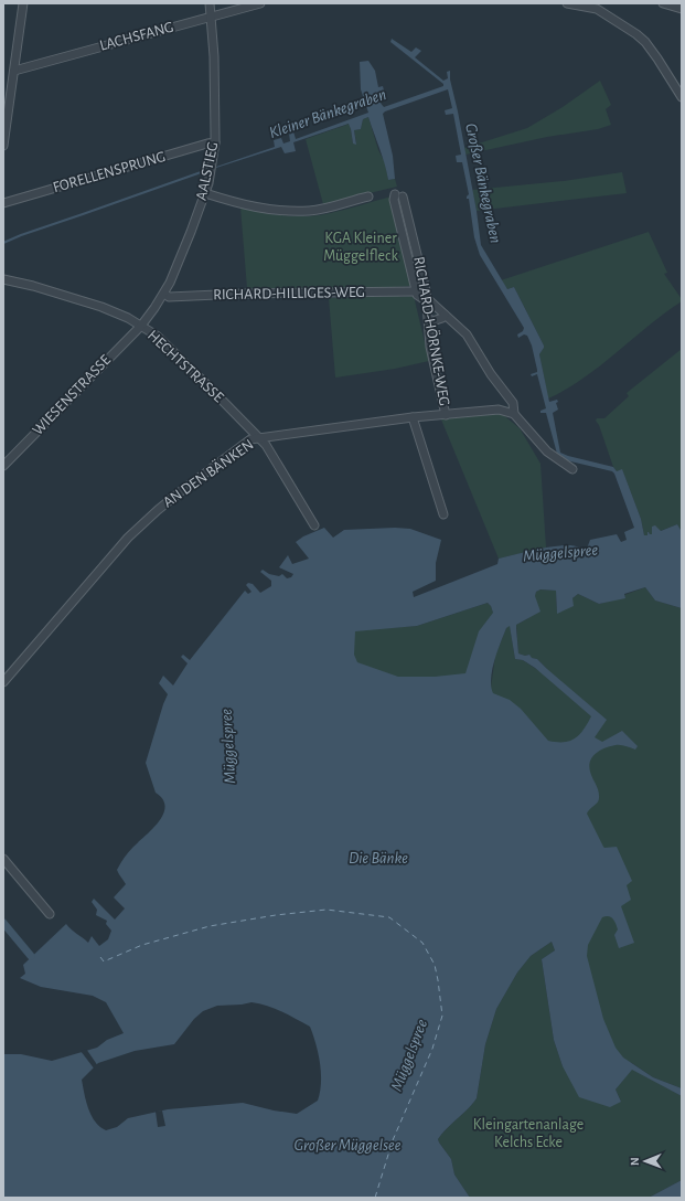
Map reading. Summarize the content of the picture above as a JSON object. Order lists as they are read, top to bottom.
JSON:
{
  "streets": {
    "street": [
      "LACHSFANG",
      "AALSTIEG",
      "FORELLENSPRUNG",
      "RICHARD-HILLIGES-WEG",
      "RICHARD-HÖRNKE-WEG",
      "HECHTSTRASSE",
      "WIESENSTRASSE",
      "AN DEN BÄNKEN"
    ]
  },
  "crossings": [
    ["LACHSFANG", "AALSTIEG"],
    ["AALSTIEG", "FORELLENSPRUNG"],
    ["AALSTIEG", "RICHARD-HILLIGES-WEG"],
    ["AALSTIEG", "HECHTSTRASSE"],
    ["AALSTIEG", "WIESENSTRASSE"],
    ["RICHARD-HILLIGES-WEG", "RICHARD-HÖRNKE-WEG"],
    ["RICHARD-HÖRNKE-WEG", "AN DEN BÄNKEN"],
    ["HECHTSTRASSE", "WIESENSTRASSE"],
    ["HECHTSTRASSE", "AN DEN BÄNKEN"]
  ],
  "water": [
    "Kleiner Bänkegraben",
    "Großer Bänkegraben",
    "Müggelspree",
    "Die Bänke",
    "Großer Müggelsee"
  ],
  "parks": ["KGA Kleiner Müggelfleck", "Kleingartenanlage Kelchs Ecke"],
  "north": "left"
}
